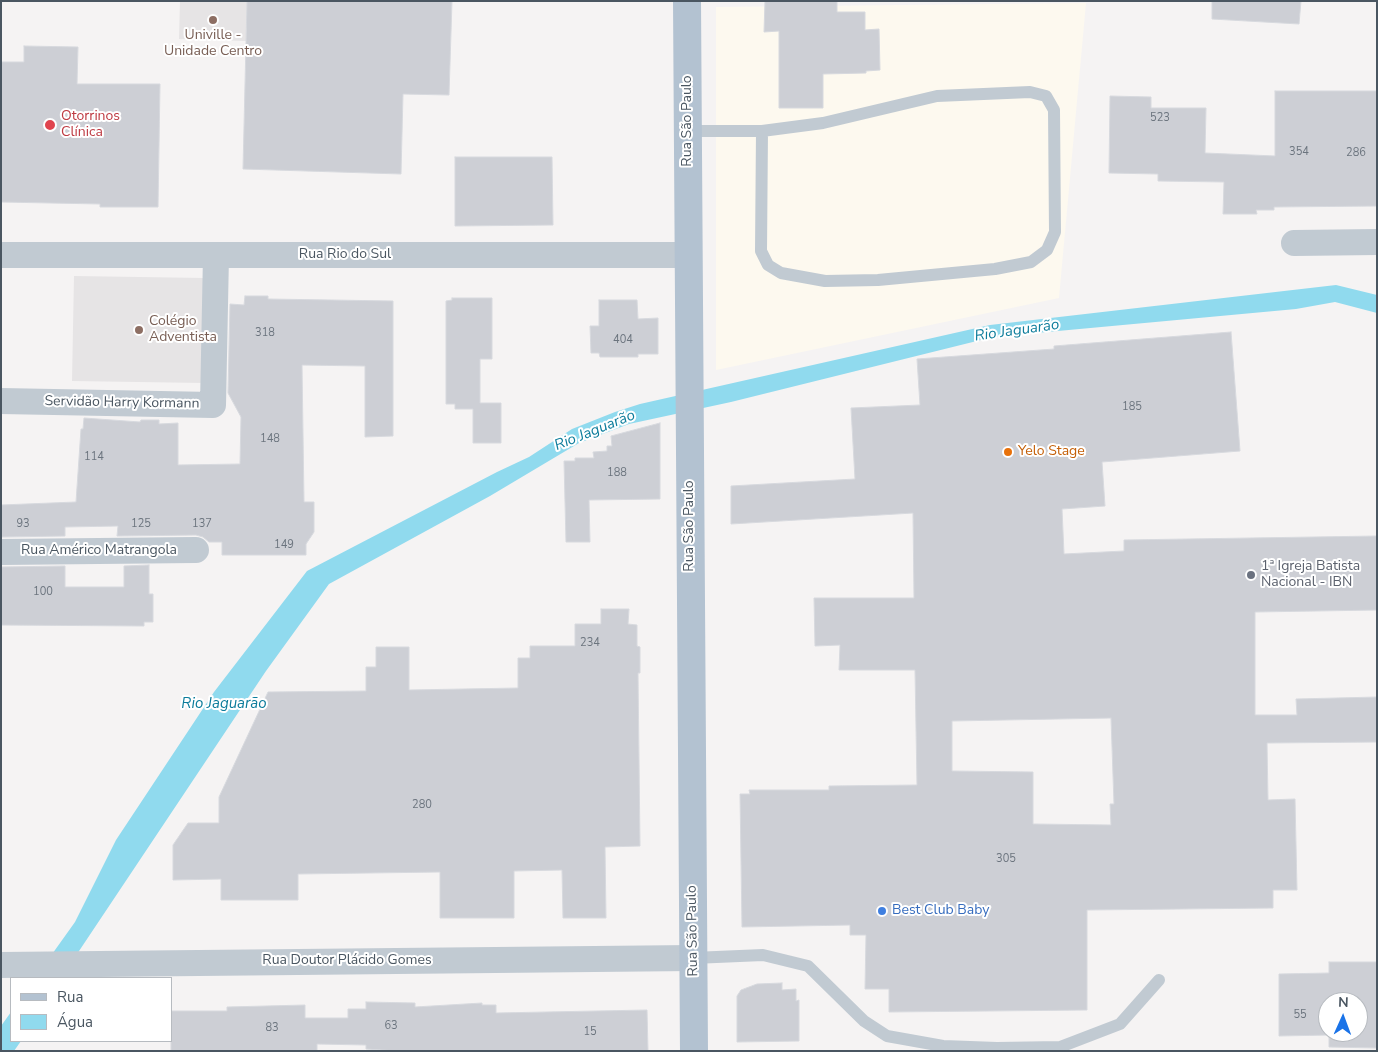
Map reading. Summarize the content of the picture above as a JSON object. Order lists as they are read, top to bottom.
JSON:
{
  "streets": {
    "main road": ["Rua São Paulo"],
    "street": [
      "Rua Rio do Sul",
      "Servidão Harry Kormann",
      "Rua Américo Matrangola",
      "Rua Doutor Plácido Gomes"
    ]
  },
  "crossings": [
    ["Rua São Paulo", "Rua Rio do Sul"],
    ["Rua São Paulo", "Rua Doutor Plácido Gomes"],
    ["Rua Rio do Sul", "Servidão Harry Kormann"]
  ],
  "water": ["Rio Jaguarão"],
  "places": [
    "Univille - Unidade Centro",
    "Otorrinos Clínica",
    "Colégio Adventista",
    "Yelo Stage",
    "1ª Igreja Batista Nacional - IBN",
    "Best Club Baby"
  ],
  "house_numbers": [
    "523",
    "354",
    "286",
    "318",
    "404",
    "185",
    "148",
    "114",
    "188",
    "93",
    "125",
    "137",
    "149",
    "100",
    "234",
    "280",
    "305",
    "55",
    "63",
    "83",
    "15"
  ],
  "legend": ["Rua", "Água"],
  "north": "top"
}
